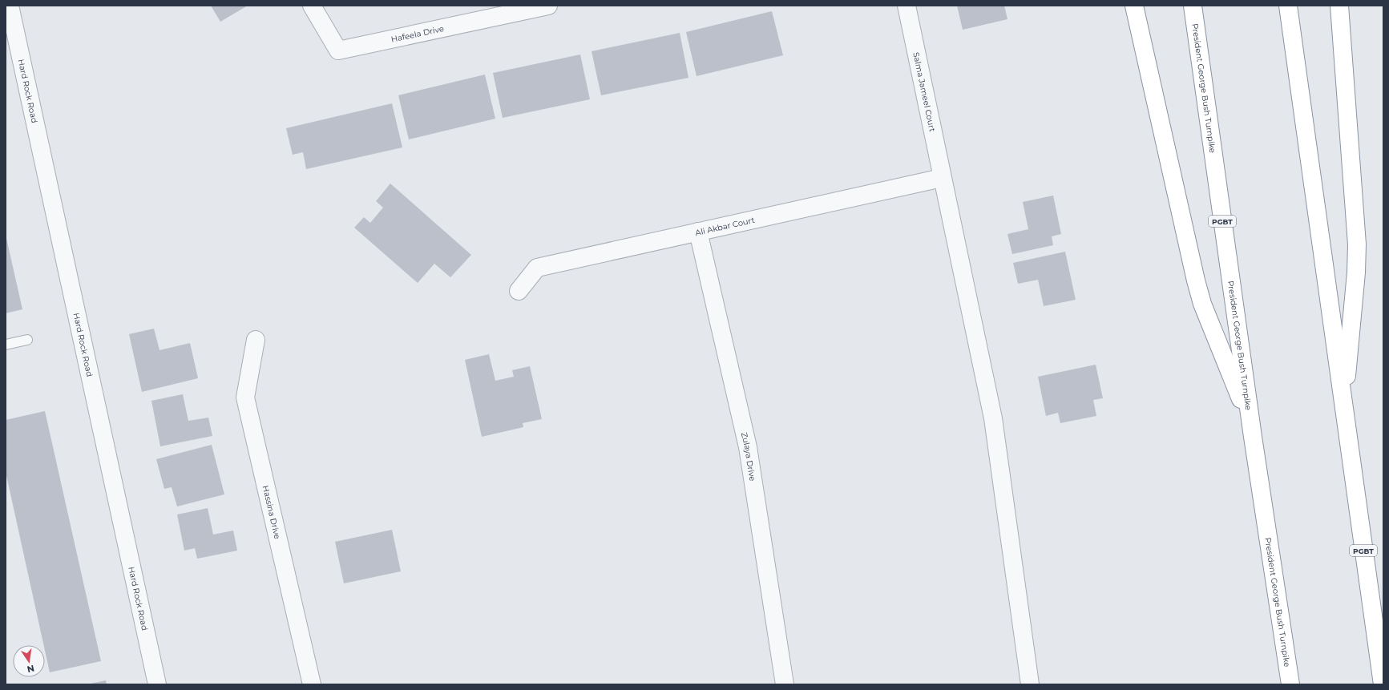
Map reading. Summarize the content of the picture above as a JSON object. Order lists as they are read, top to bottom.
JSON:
{
  "streets": {
    "highway": ["President George Bush Turnpike", "PGBT"],
    "street": [
      "Hafeela Drive",
      "Hard Rock Road",
      "Salma Jameel Court",
      "Ali Akbar Court",
      "Zulaya Drive",
      "Hassina Drive"
    ]
  },
  "crossings": [
    ["Salma Jameel Court", "Ali Akbar Court"],
    ["Ali Akbar Court", "Zulaya Drive"]
  ],
  "north": "bottom"
}
